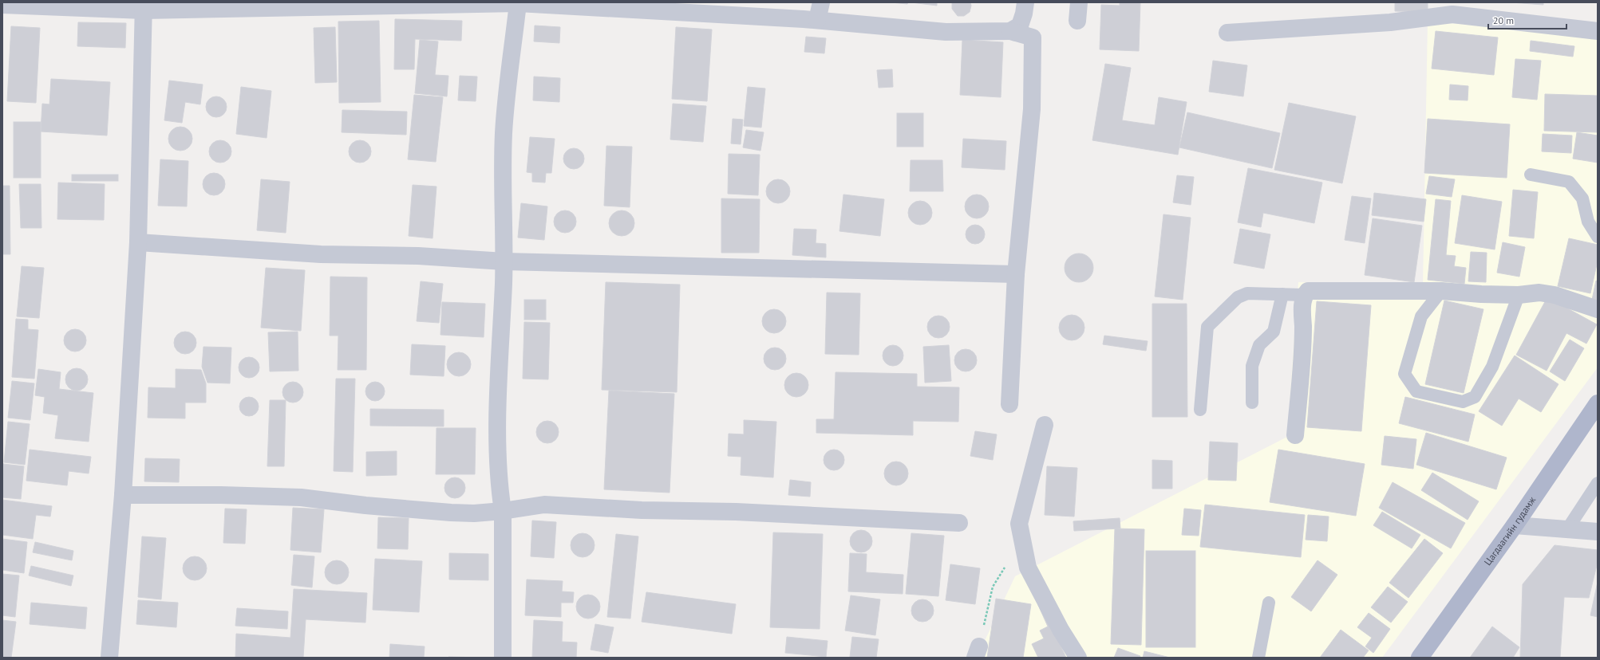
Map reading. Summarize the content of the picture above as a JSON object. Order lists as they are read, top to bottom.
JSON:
{
  "streets": {
    "main road": ["Цагдаагийн гудамж"]
  },
  "scale_bar": "20 m"
}
